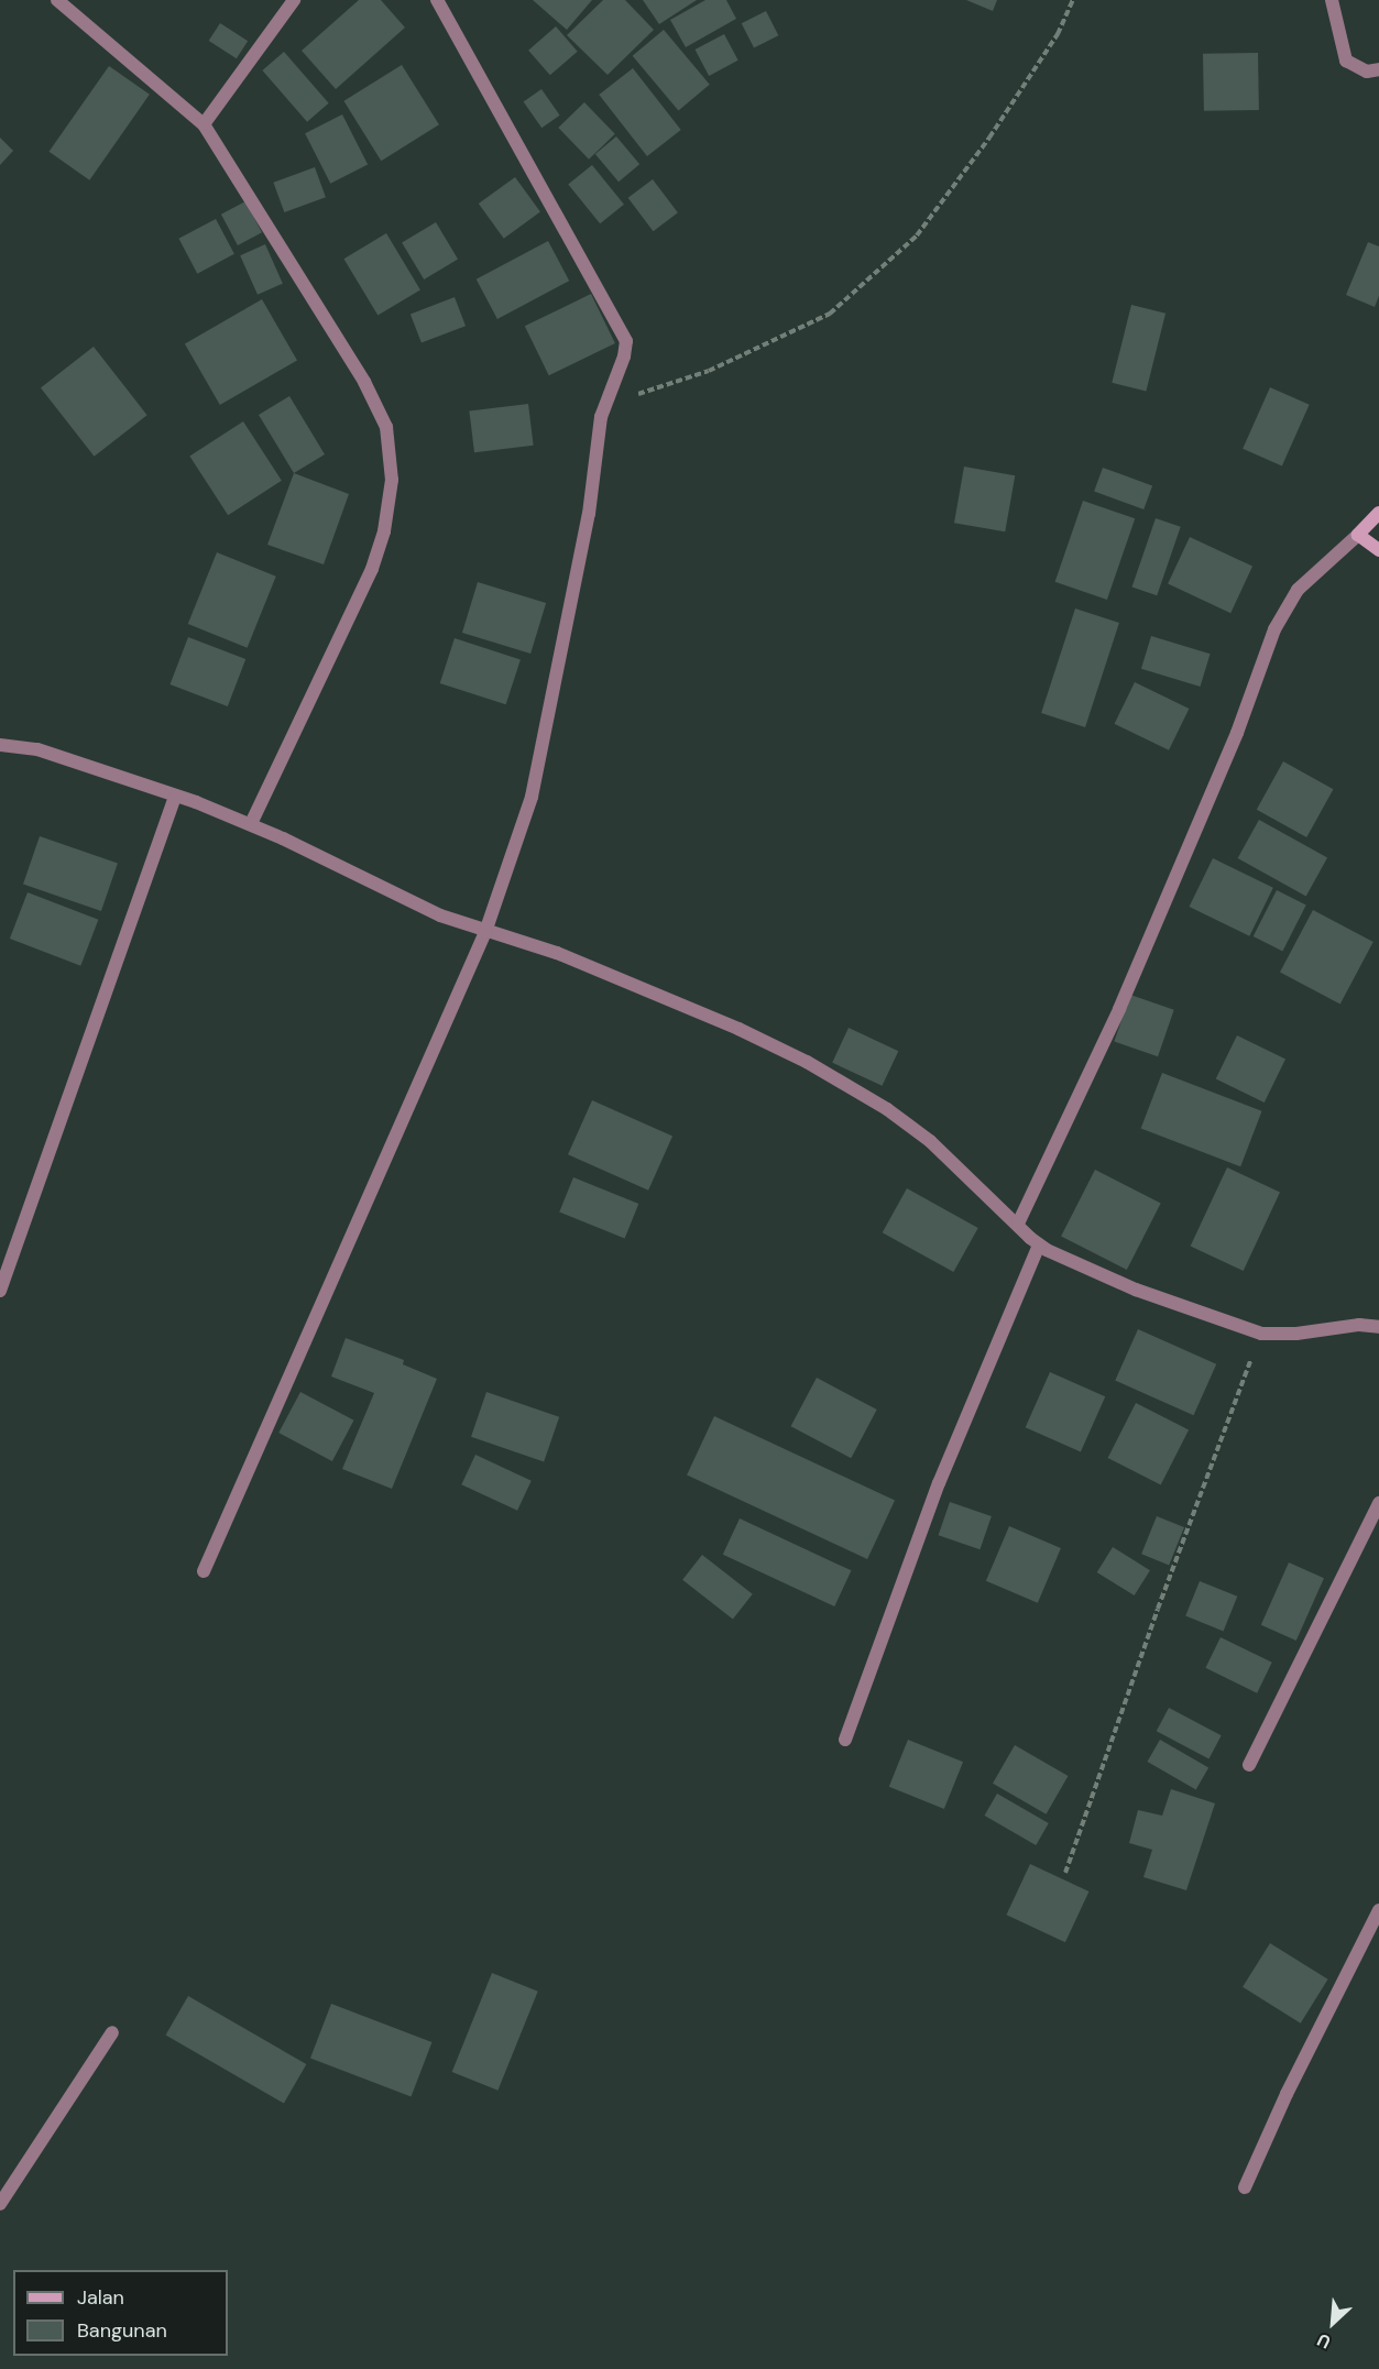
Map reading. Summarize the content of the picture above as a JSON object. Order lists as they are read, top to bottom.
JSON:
{
  "legend": ["Jalan", "Bangunan"],
  "north": "bottom left"
}
